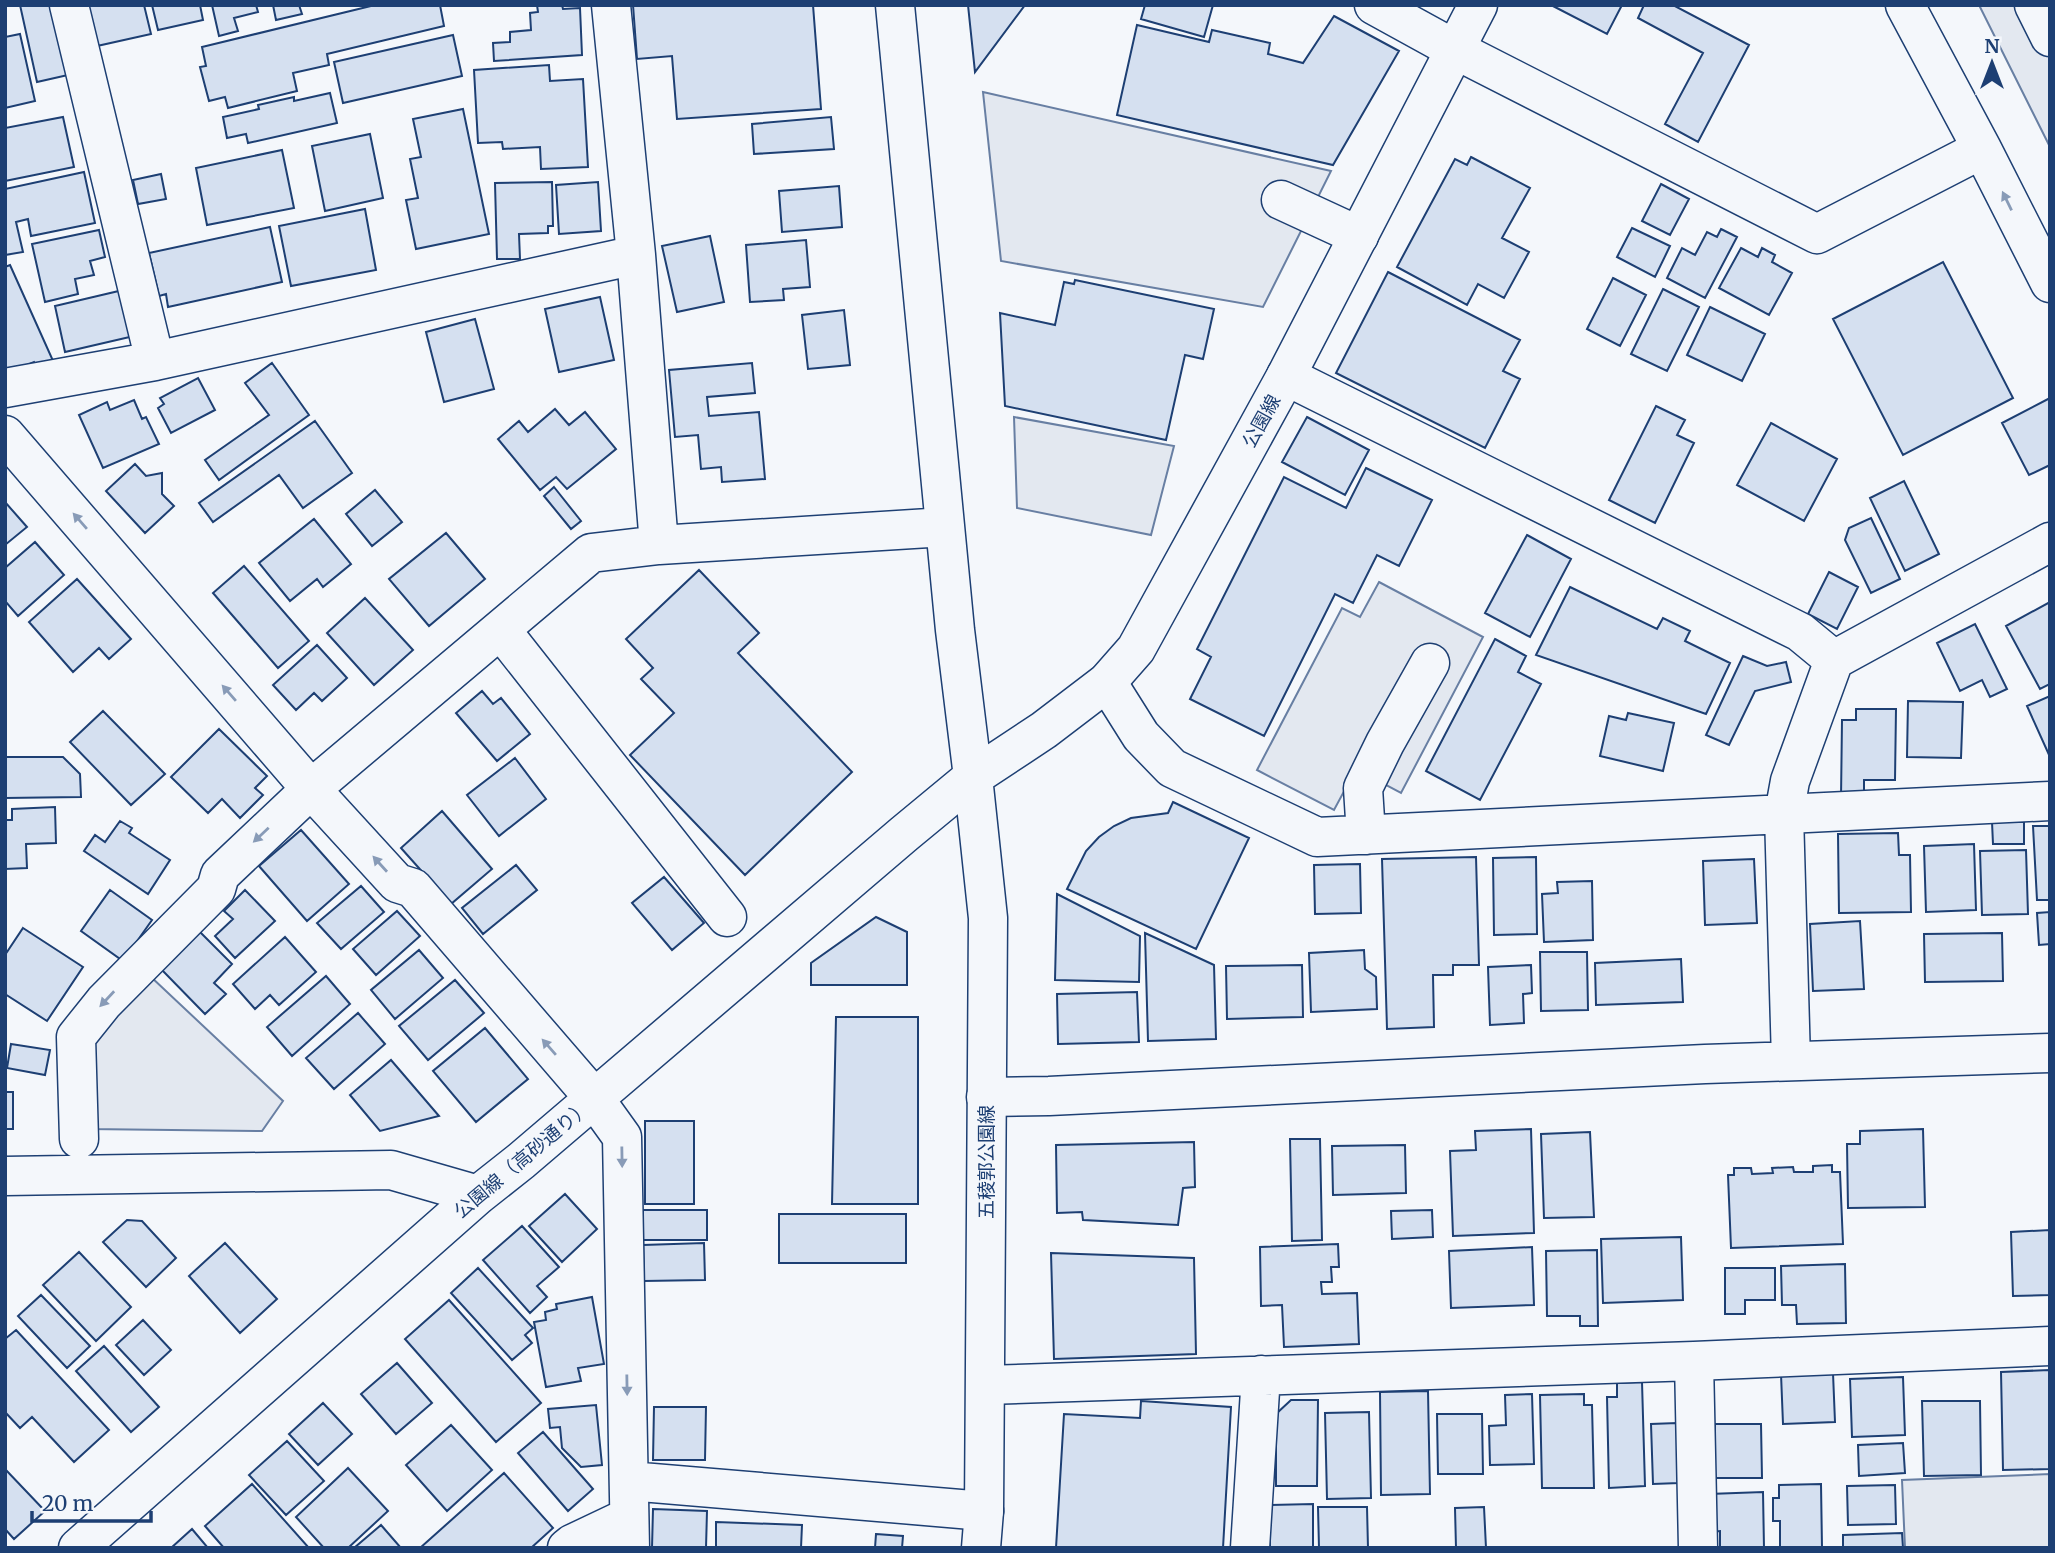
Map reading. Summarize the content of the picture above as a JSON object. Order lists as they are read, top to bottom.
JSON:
{
  "streets": {
    "street": ["公園線", "公園線（高砂通り）", "五稜郭公園線"]
  },
  "crossings": [
    ["公園線", "公園線（高砂通り）"],
    ["公園線", "五稜郭公園線"],
    ["公園線（高砂通り）", "五稜郭公園線"]
  ],
  "scale_bar": "20 m",
  "north": "top"
}
